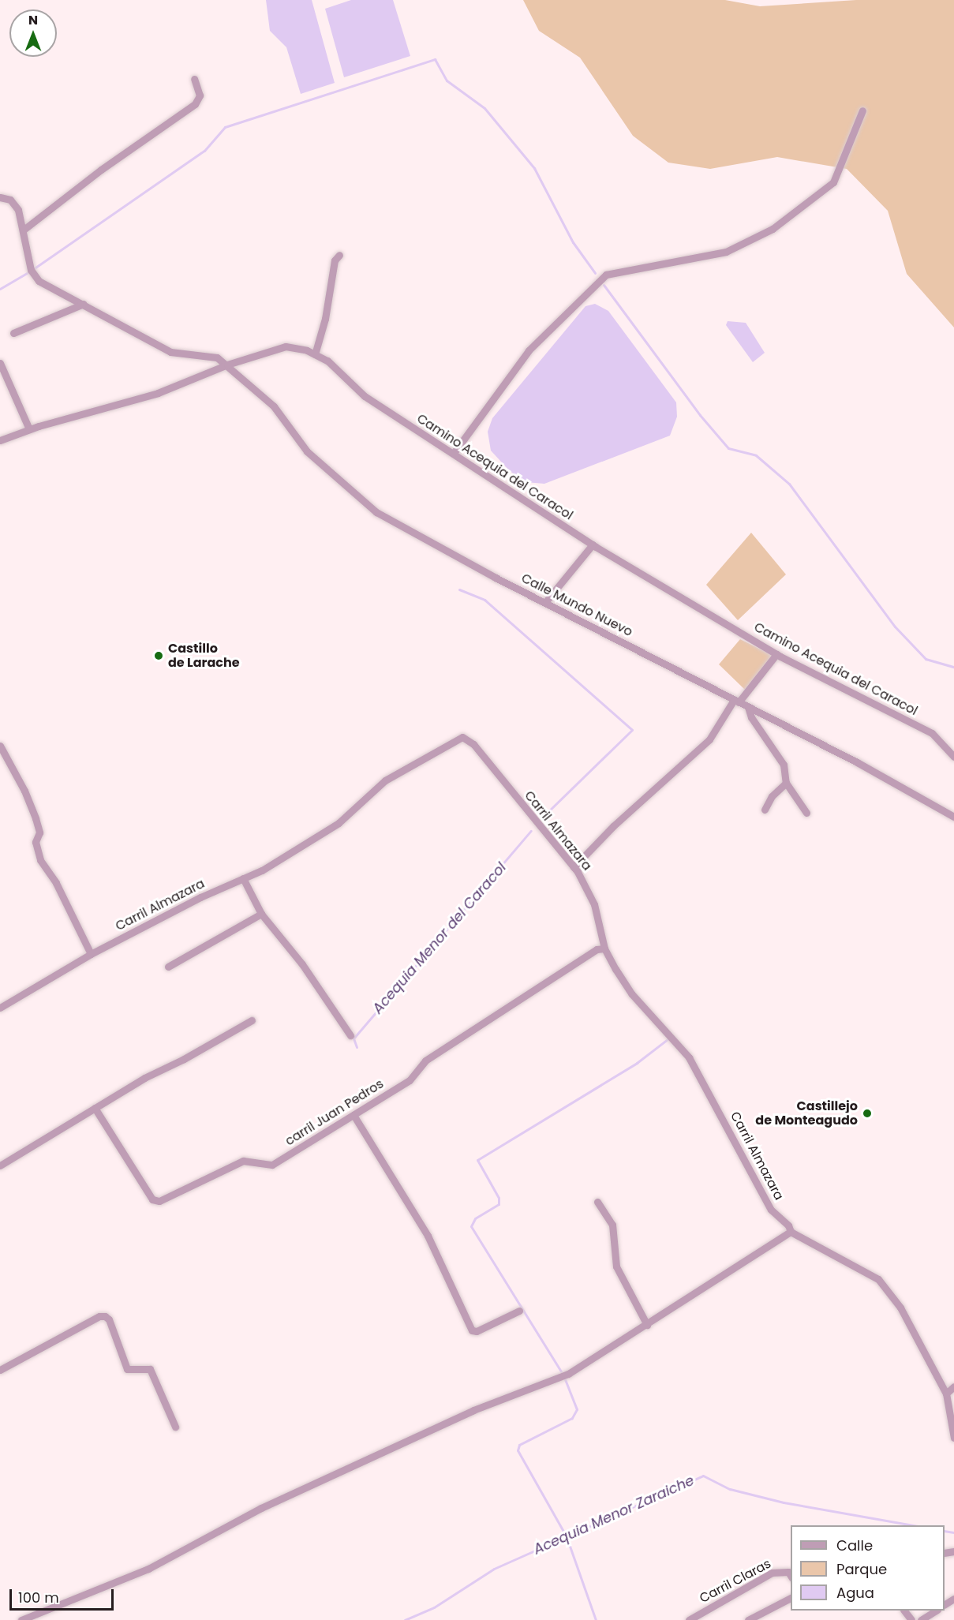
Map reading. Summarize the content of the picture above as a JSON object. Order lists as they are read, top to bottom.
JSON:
{
  "streets": {
    "street": [
      "Camino Acequia del Caracol",
      "Calle Mundo Nuevo",
      "Carril Almazara",
      "carril Juan Pedros",
      "Carril Claras"
    ]
  },
  "crossings": [
    ["Camino Acequia del Caracol", "Calle Mundo Nuevo"],
    ["Carril Almazara", "carril Juan Pedros"]
  ],
  "water": ["Acequia Menor del Caracol", "Acequia Menor Zaraiche"],
  "places": ["Castillo de Larache", "Castillejo de Monteagudo"],
  "legend": ["Calle", "Parque", "Agua"],
  "scale_bar": "100 m",
  "north": "top"
}
